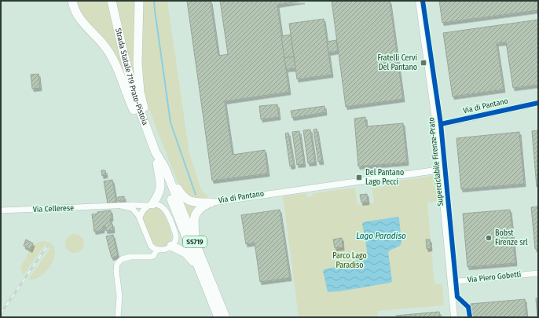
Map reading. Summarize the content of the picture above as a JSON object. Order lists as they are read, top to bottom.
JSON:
{
  "streets": {
    "highway": ["Strada Statale 719 Prato-Pistoia", "SS719"],
    "street": ["Via di Pantano", "Via Cellerese", "Via Piero Gobetti"],
    "cycle path": ["Superciclabile Firenze-Prato"]
  },
  "water": ["Lago Paradiso"],
  "parks": ["Parco Lago Paradiso"],
  "places": {
    "transit": ["Fratelli Cervi Del Pantano", "Del Pantano Lago Pecci"],
    "other": ["Bobst Firenze srl"]
  }
}
